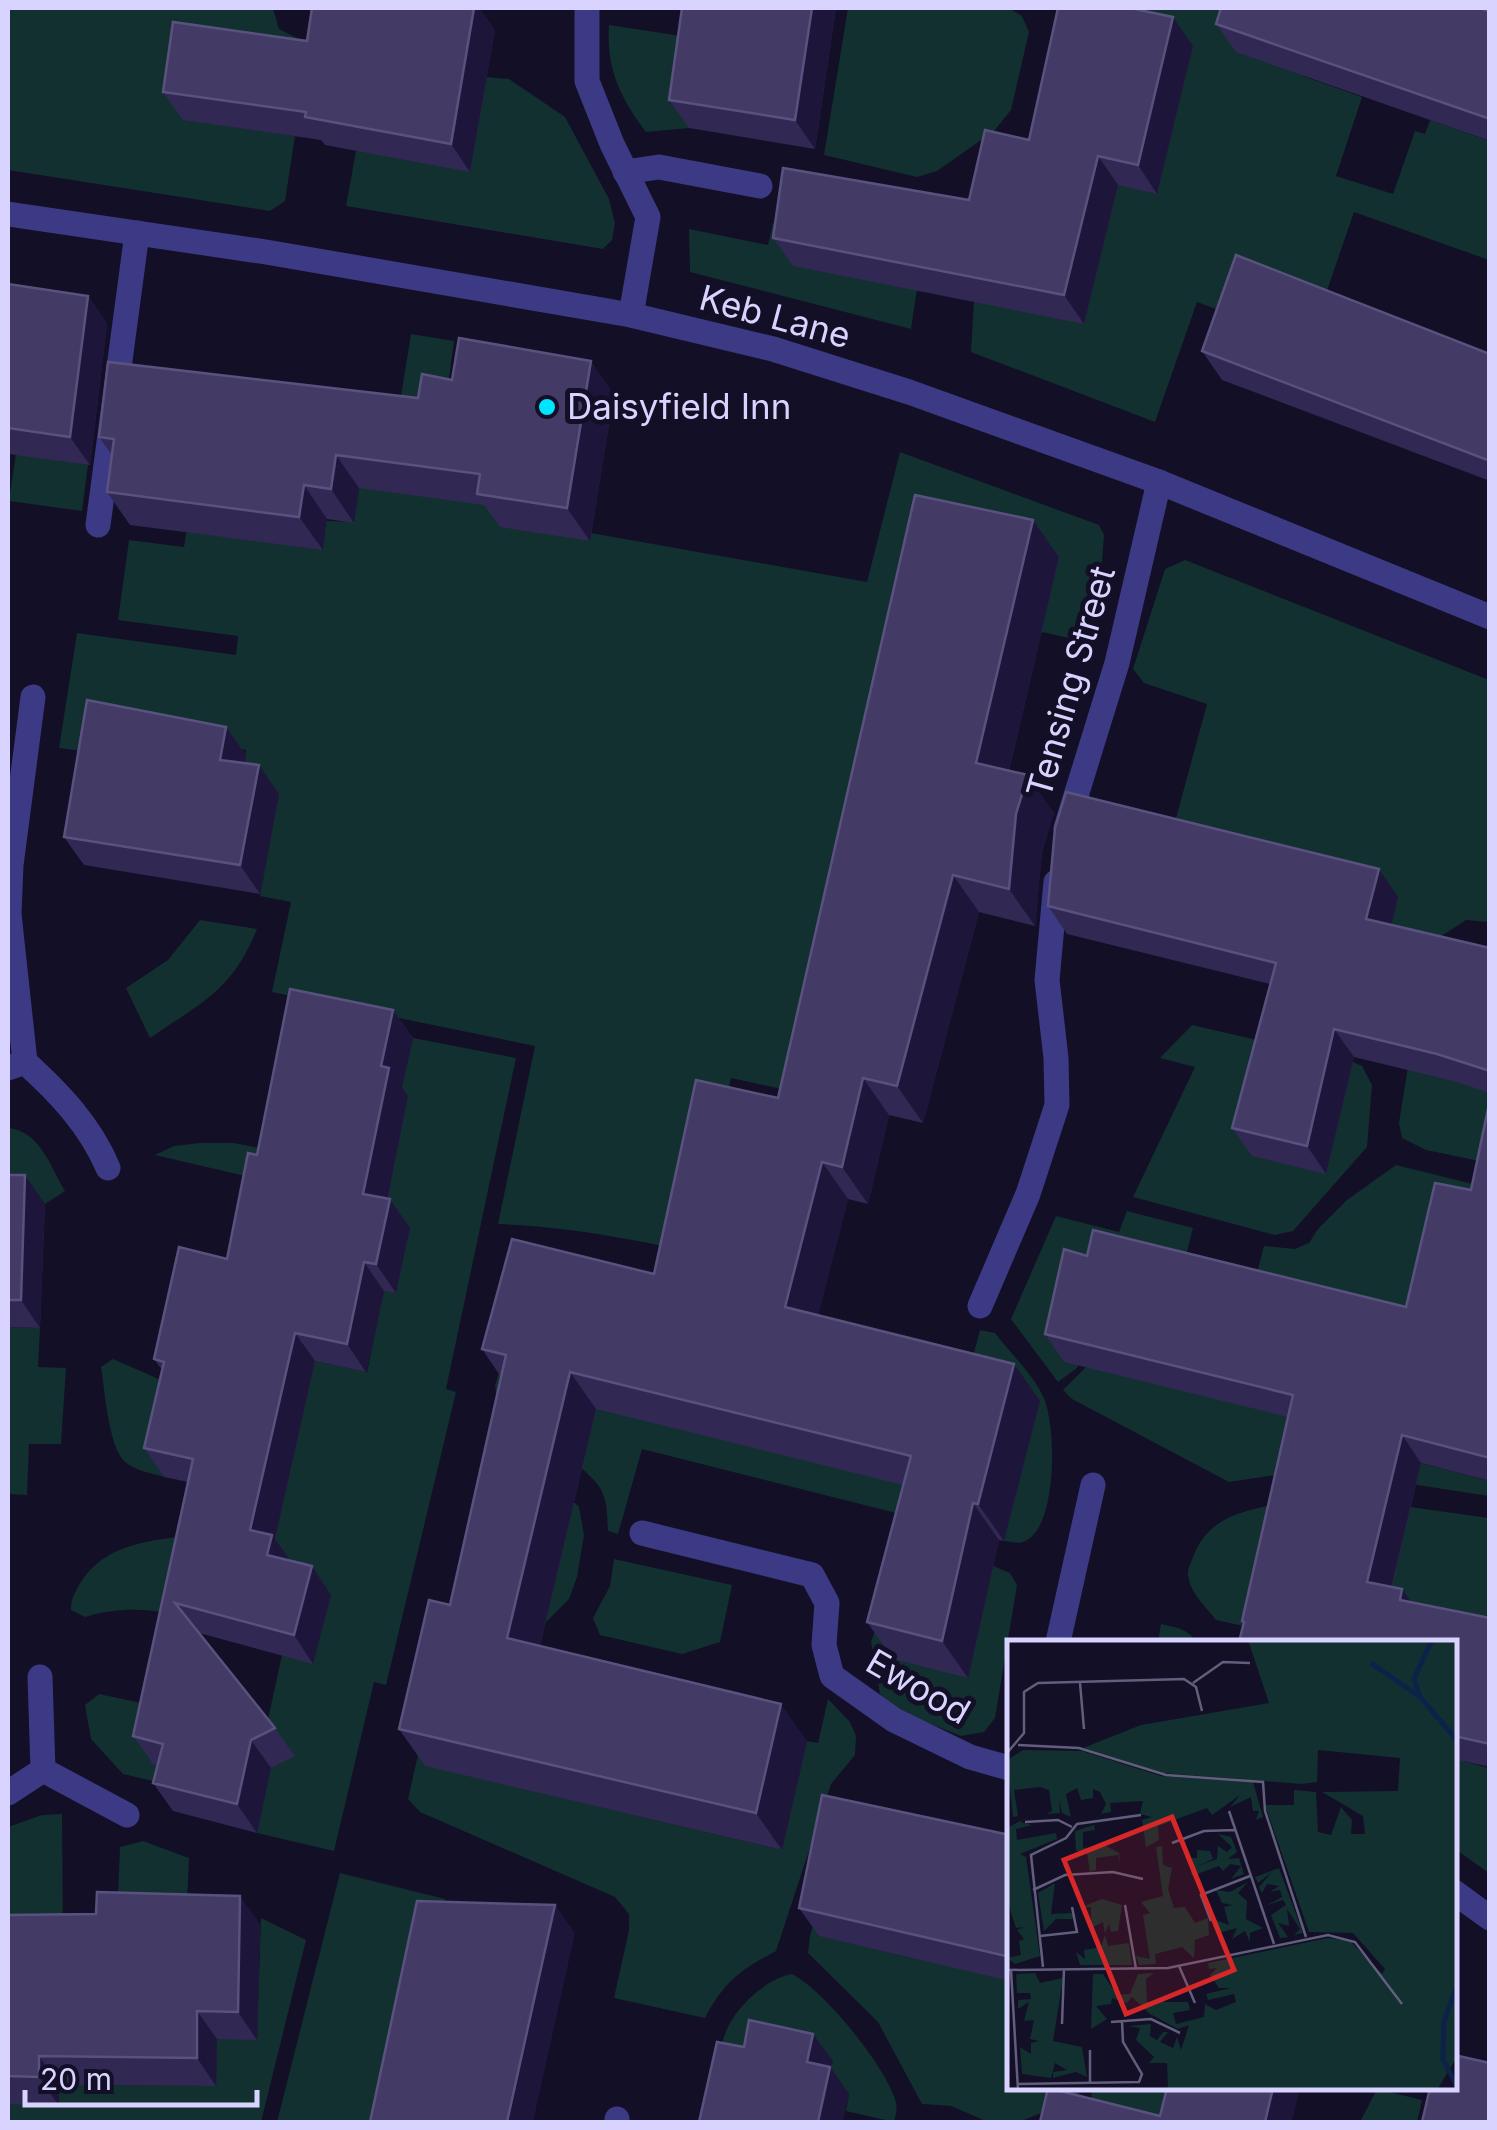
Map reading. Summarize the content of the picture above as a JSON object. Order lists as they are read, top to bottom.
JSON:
{
  "streets": {
    "street": ["Keb Lane", "Tensing Street", "Ewood"]
  },
  "crossings": [
    ["Keb Lane", "Tensing Street"]
  ],
  "places": ["Daisyfield Inn"],
  "scale_bar": "20 m"
}
